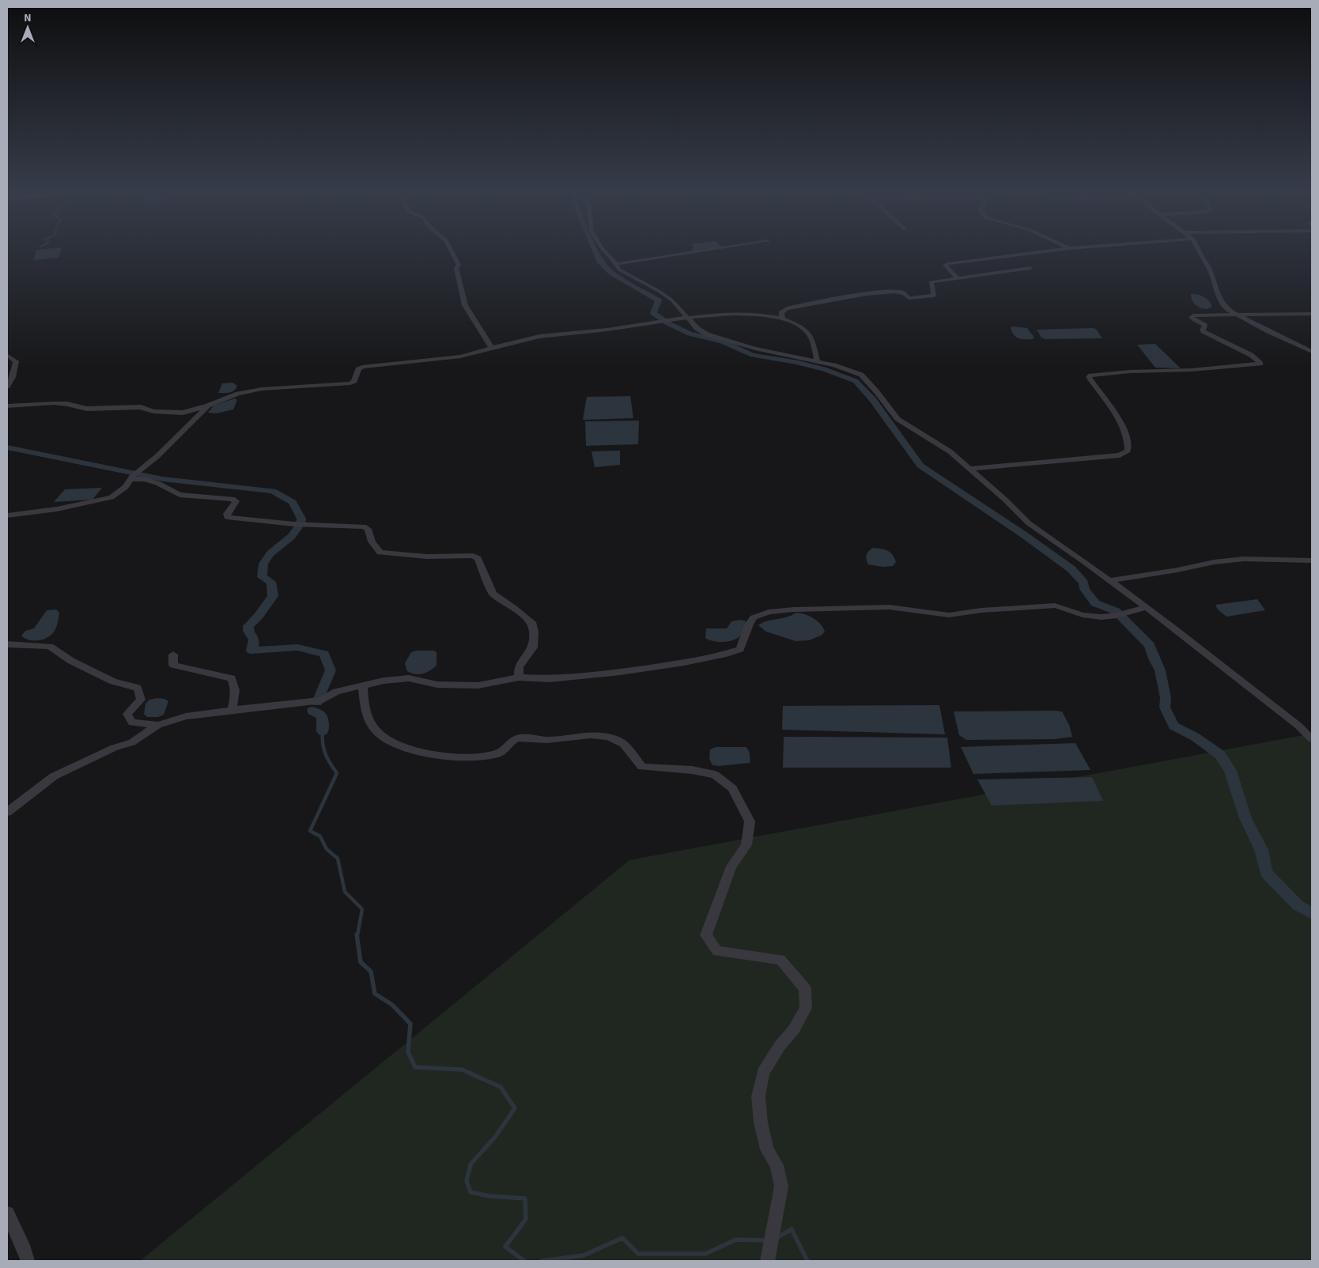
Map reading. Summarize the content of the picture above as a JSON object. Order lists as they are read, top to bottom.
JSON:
{
  "north": "top"
}
